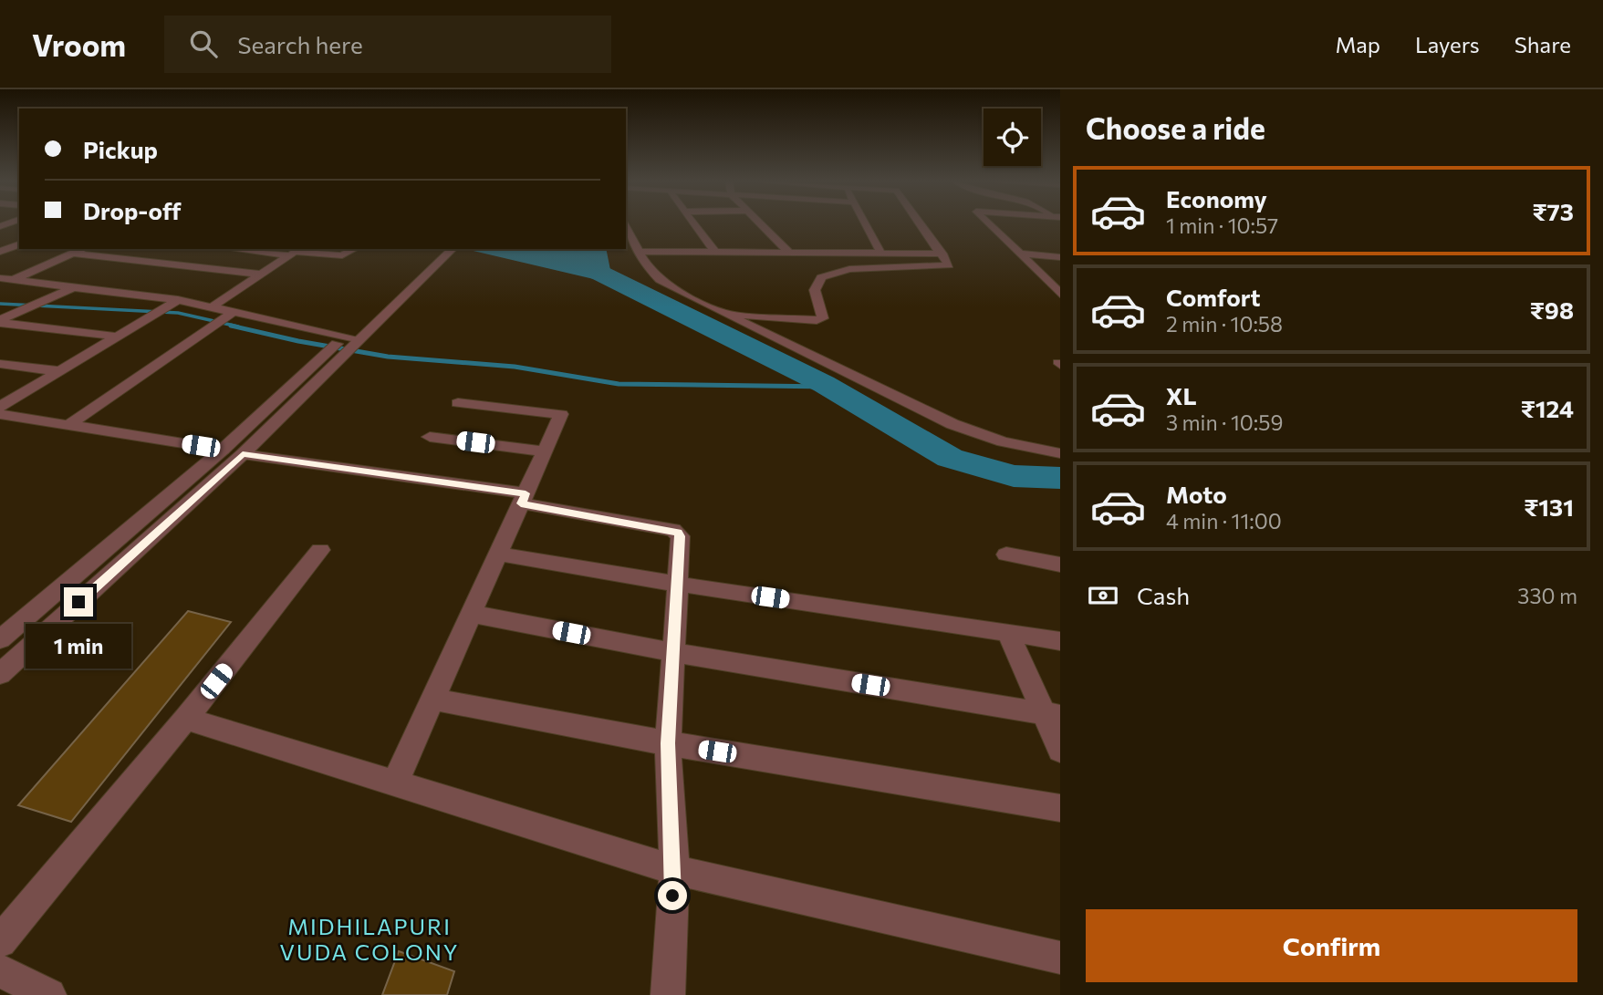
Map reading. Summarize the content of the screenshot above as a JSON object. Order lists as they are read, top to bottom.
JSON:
{
  "districts": ["MIDHILAPURI VUDA COLONY"],
  "page": {
    "header": "Vroom",
    "search": "Search here",
    "nav": ["Map", "Layers", "Share"],
    "heading": "Choose a ride",
    "banner": ["Pickup", "Drop-off"],
    "list": [
      {
        "name": "Economy",
        "note": "1 min · 10:57",
        "value": "₹73"
      },
      {
        "name": "Comfort",
        "note": "2 min · 10:58",
        "value": "₹98"
      },
      {
        "name": "XL",
        "note": "3 min · 10:59",
        "value": "₹124"
      },
      {
        "name": "Moto",
        "note": "4 min · 11:00",
        "value": "₹131"
      }
    ],
    "pay": ["Cash", "330 m"],
    "bubble": "1 min",
    "buttons": "Confirm"
  }
}
